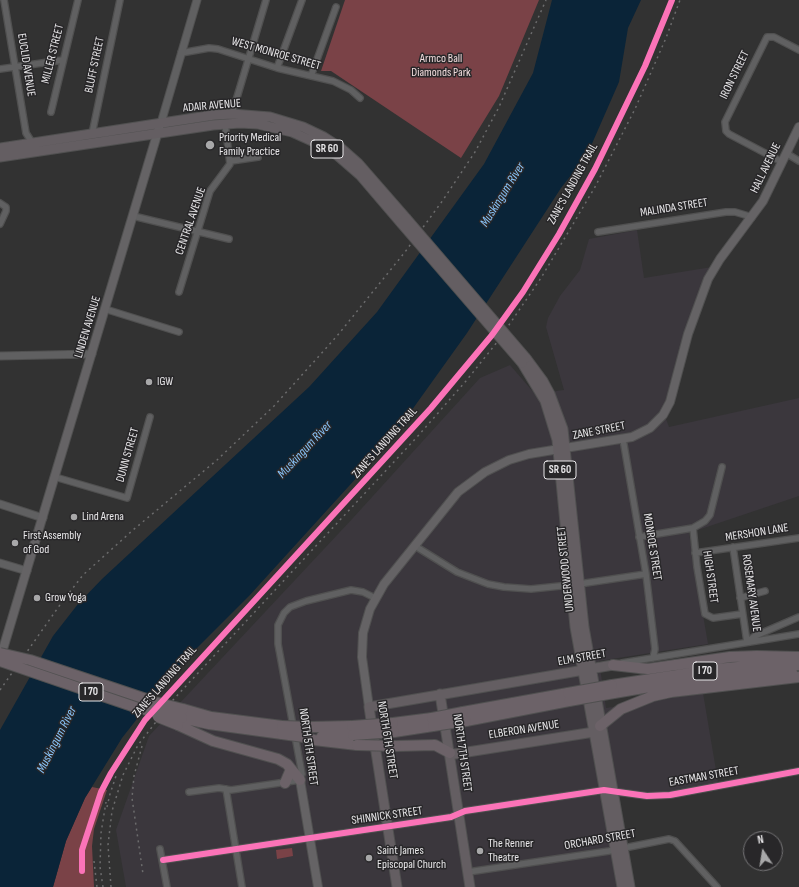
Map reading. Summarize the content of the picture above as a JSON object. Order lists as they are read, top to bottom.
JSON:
{
  "streets": {
    "highway": ["I 70"],
    "main road": [
      "ADAIR AVENUE",
      "SR 60",
      "HALL AVENUE",
      "LINDEN AVENUE",
      "ZANE STREET",
      "UNDERWOOD STREET",
      "ELM STREET",
      "ELBERON AVENUE",
      "NORTH 6TH STREET",
      "NORTH 5TH STREET",
      "NORTH 7TH STREET"
    ],
    "street": [
      "MILLER STREET",
      "WEST MONROE STREET",
      "EUCLID AVENUE",
      "BLUFF STREET",
      "IRON STREET",
      "MALINDA STREET",
      "CENTRAL AVENUE",
      "DUNN STREET",
      "MERSHON LANE",
      "MONROE STREET",
      "HIGH STREET",
      "ROSEMARY AVENUE",
      "EASTMAN STREET",
      "SHINNICK STREET",
      "ORCHARD STREET"
    ],
    "cycle path": ["ZANE'S LANDING TRAIL"]
  },
  "crossings": [
    ["WEST MONROE STREET", "LINDEN AVENUE"],
    ["EUCLID AVENUE", "ADAIR AVENUE"],
    ["BLUFF STREET", "ADAIR AVENUE"],
    ["IRON STREET", "HALL AVENUE"],
    ["ADAIR AVENUE", "LINDEN AVENUE"],
    ["ADAIR AVENUE", "UNDERWOOD STREET"],
    ["HALL AVENUE", "MALINDA STREET"],
    ["HALL AVENUE", "ZANE STREET"],
    ["MALINDA STREET", "ZANE STREET"],
    ["LINDEN AVENUE", "DUNN STREET"],
    ["LINDEN AVENUE", "I 70"],
    ["ZANE STREET", "MONROE STREET"],
    ["ZANE STREET", "UNDERWOOD STREET"],
    ["ZANE STREET", "NORTH 6TH STREET"],
    ["ZANE STREET", "NORTH 5TH STREET"],
    ["MERSHON LANE", "HIGH STREET"],
    ["MERSHON LANE", "ROSEMARY AVENUE"],
    ["MONROE STREET", "ELM STREET"],
    ["UNDERWOOD STREET", "ELM STREET"],
    ["UNDERWOOD STREET", "ELBERON AVENUE"],
    ["UNDERWOOD STREET", "EASTMAN STREET"],
    ["UNDERWOOD STREET", "SHINNICK STREET"],
    ["UNDERWOOD STREET", "ORCHARD STREET"],
    ["HIGH STREET", "ROSEMARY AVENUE"],
    ["ROSEMARY AVENUE", "ELM STREET"],
    ["ELM STREET", "NORTH 6TH STREET"],
    ["ELM STREET", "NORTH 7TH STREET"],
    ["ELBERON AVENUE", "NORTH 7TH STREET"],
    ["NORTH 6TH STREET", "NORTH 5TH STREET"],
    ["NORTH 6TH STREET", "SHINNICK STREET"],
    ["NORTH 5TH STREET", "SHINNICK STREET"],
    ["NORTH 7TH STREET", "SHINNICK STREET"],
    ["NORTH 7TH STREET", "ORCHARD STREET"],
    ["EASTMAN STREET", "SHINNICK STREET"]
  ],
  "water": ["Muskingum River"],
  "parks": ["Armco Ball Diamonds Park"],
  "places": [
    "Priority Medical Family Practice",
    "IGW",
    "Lind Arena",
    "First Assembly of God",
    "Grow Yoga",
    "The Renner Theatre",
    "Saint James Episcopal Church"
  ],
  "north": "top"
}
